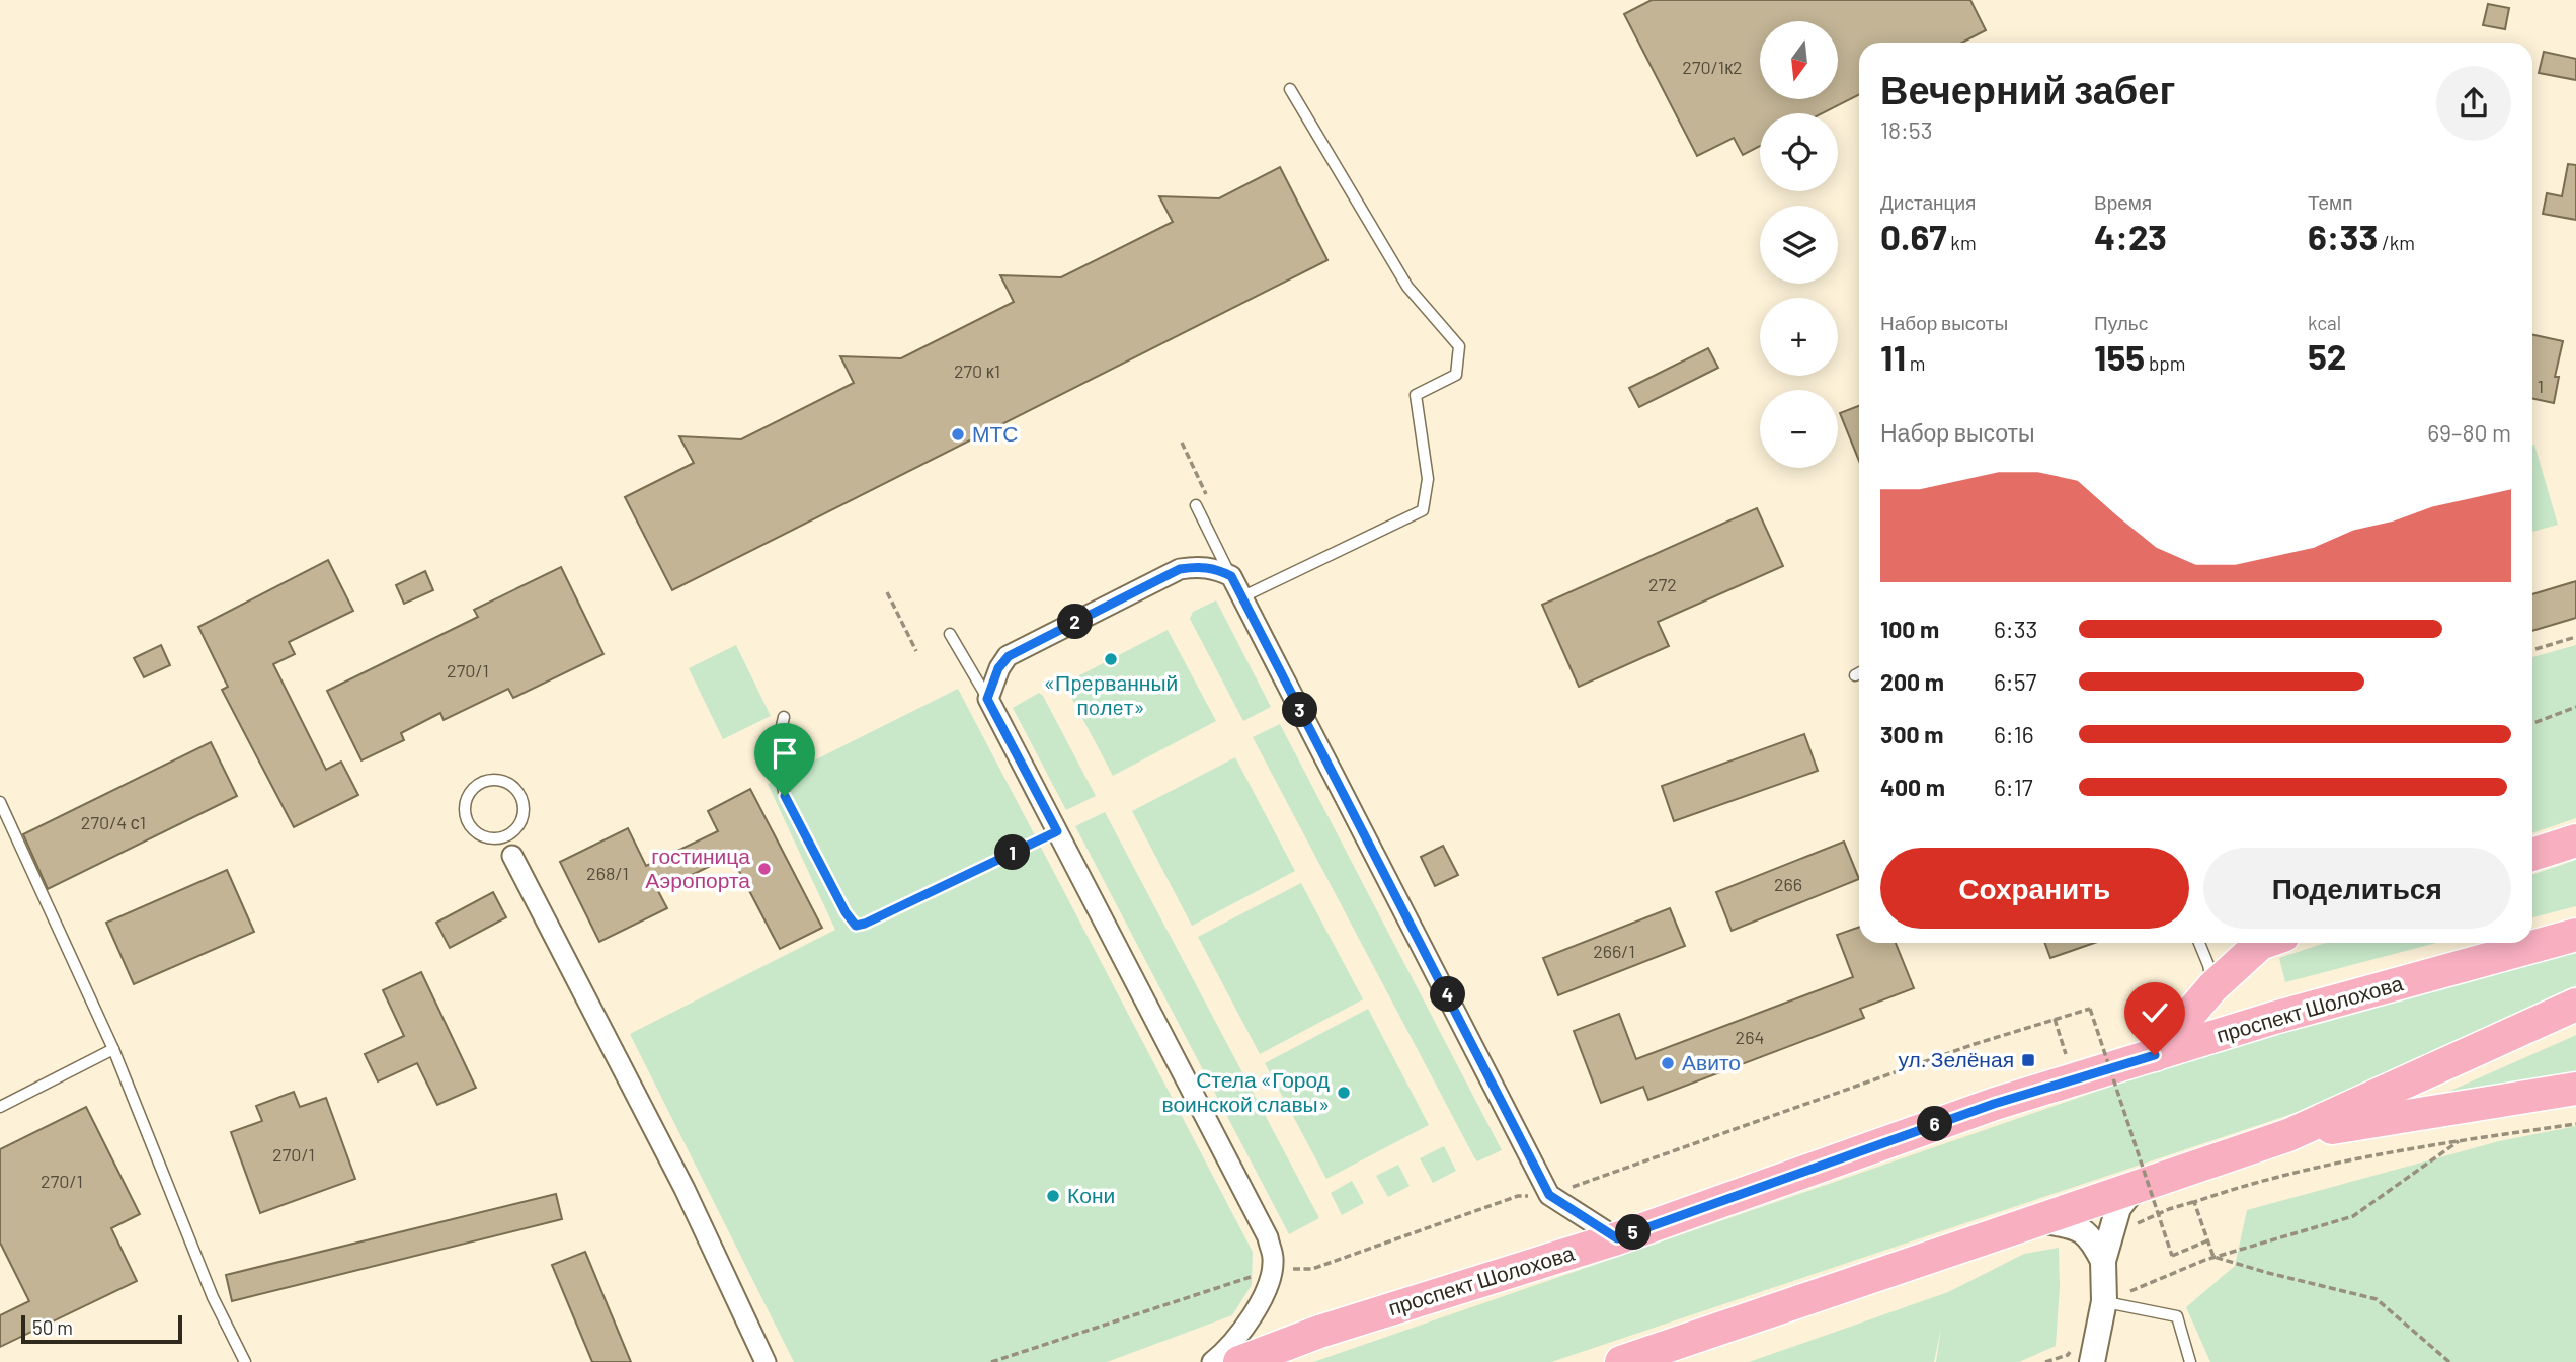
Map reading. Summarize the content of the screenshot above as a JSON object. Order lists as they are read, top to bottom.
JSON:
{
  "streets": {
    "main road": ["проспект Шолохова"]
  },
  "places": {
    "other": [
      "МТС",
      "«Пpepвaнный пoлeт»",
      "гостиница Аэропорта",
      "Авито",
      "Стела «Город воинской славы»",
      "Кони"
    ],
    "transit": ["ул. Зелёная"]
  },
  "house_numbers": [
    "270/1к2",
    "270 к1",
    "1",
    "272",
    "270/1",
    "270/4 с1",
    "268/1",
    "266",
    "266/1",
    "264",
    "270/1",
    "270/1"
  ],
  "scale_bar": "50 m",
  "north": "bottom",
  "page": {
    "map_buttons": ["+", "−"],
    "heading": ["Вечерний забег", "18:53"],
    "stats": [
      ["Дистанция", "0.67 km"],
      ["Время", "4:23"],
      ["Темп", "6:33 /km"],
      ["Набор высоты", "11 m"],
      ["Пульс", "155 bpm"],
      ["kcal", "52"]
    ],
    "chart": ["Набор высоты", "69–80 m"],
    "list": [
      {
        "name": "100 m",
        "note": "6:33"
      },
      {
        "name": "200 m",
        "note": "6:57"
      },
      {
        "name": "300 m",
        "note": "6:16"
      },
      {
        "name": "400 m",
        "note": "6:17"
      }
    ],
    "pins": [
      "2",
      "3",
      "1",
      "4",
      "6",
      "5"
    ],
    "buttons": ["Сохранить", "Поделиться"],
    "scale": "50 m"
  }
}
